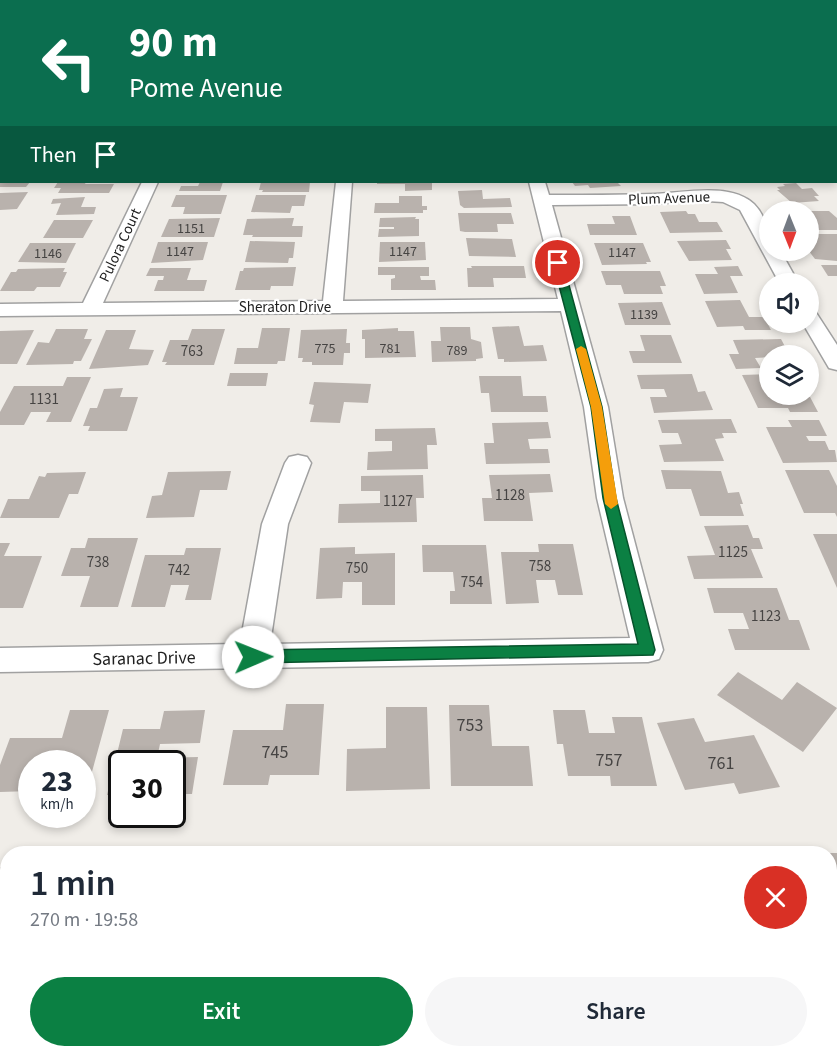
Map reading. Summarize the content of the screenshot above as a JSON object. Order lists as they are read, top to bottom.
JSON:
{
  "streets": {
    "street": [
      "Plum Avenue",
      "Pulora Court",
      "Sheraton Drive",
      "Saranac Drive"
    ]
  },
  "crossings": [
    ["Pulora Court", "Sheraton Drive"],
    ["Sheraton Drive", "Saranac Drive"]
  ],
  "house_numbers": [
    "1151",
    "1147",
    "1147",
    "1147",
    "1146",
    "1139",
    "775",
    "781",
    "789",
    "763",
    "1131",
    "1128",
    "1127",
    "1125",
    "738",
    "758",
    "750",
    "742",
    "754",
    "1123",
    "753",
    "745",
    "757",
    "761"
  ],
  "north": "bottom",
  "page": {
    "turn": ["90 m", "Pome Avenue"],
    "then": "Then",
    "speed": "23 km/h",
    "limit": "30",
    "heading": ["1 min", "270 m · 19:58"],
    "buttons": ["Exit", "Share"]
  }
}
